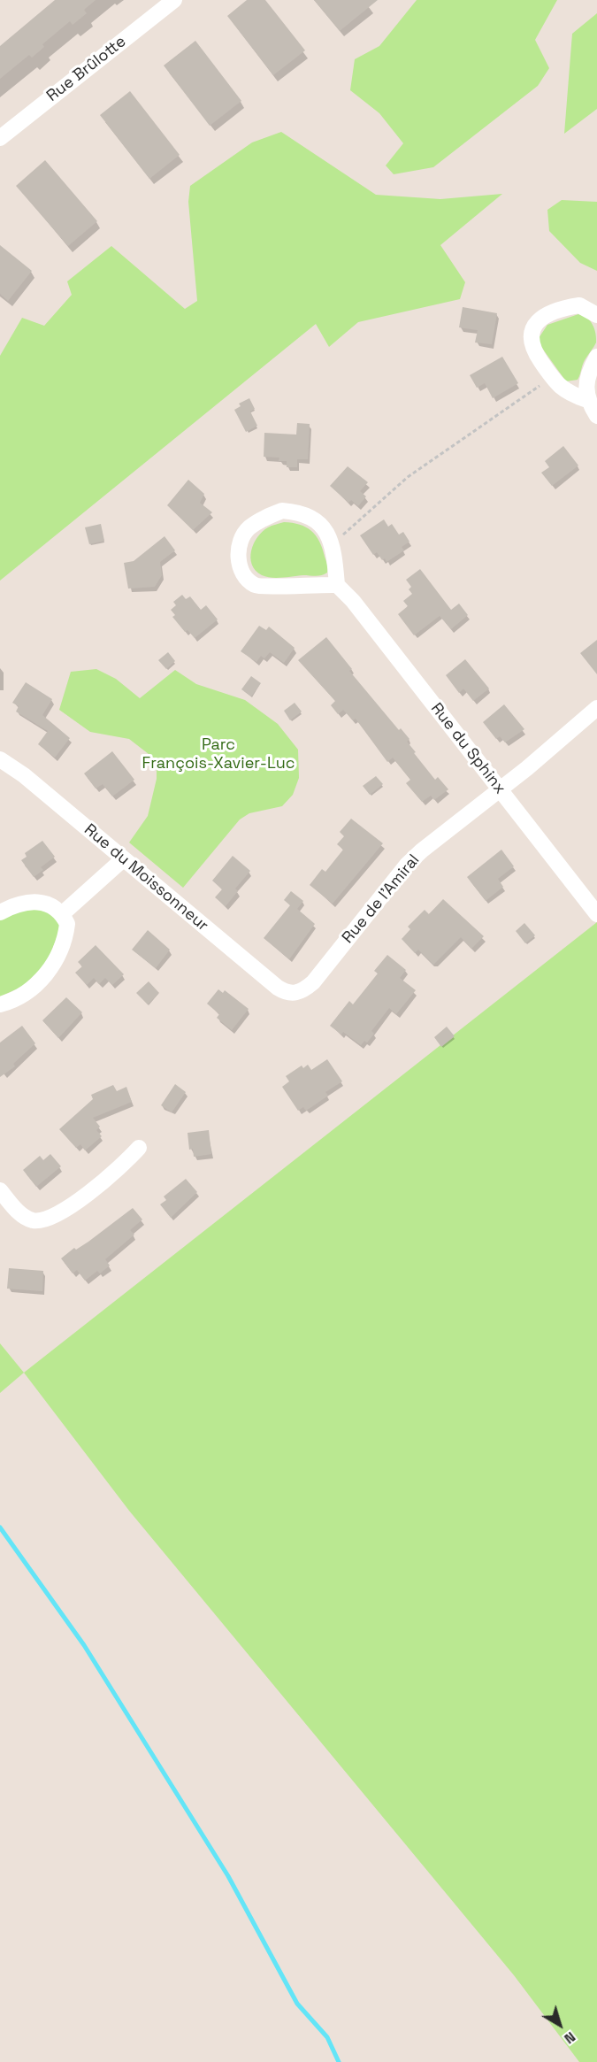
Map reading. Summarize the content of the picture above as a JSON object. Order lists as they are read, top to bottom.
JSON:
{
  "streets": {
    "street": [
      "Rue Brûlotte",
      "Rue du Sphinx",
      "Rue du Moissonneur",
      "Rue de l'Amiral"
    ]
  },
  "crossings": [
    ["Rue du Sphinx", "Rue de l'Amiral"],
    ["Rue du Moissonneur", "Rue de l'Amiral"]
  ],
  "parks": ["Parc François-Xavier-Luc"],
  "north": "bottom right"
}
